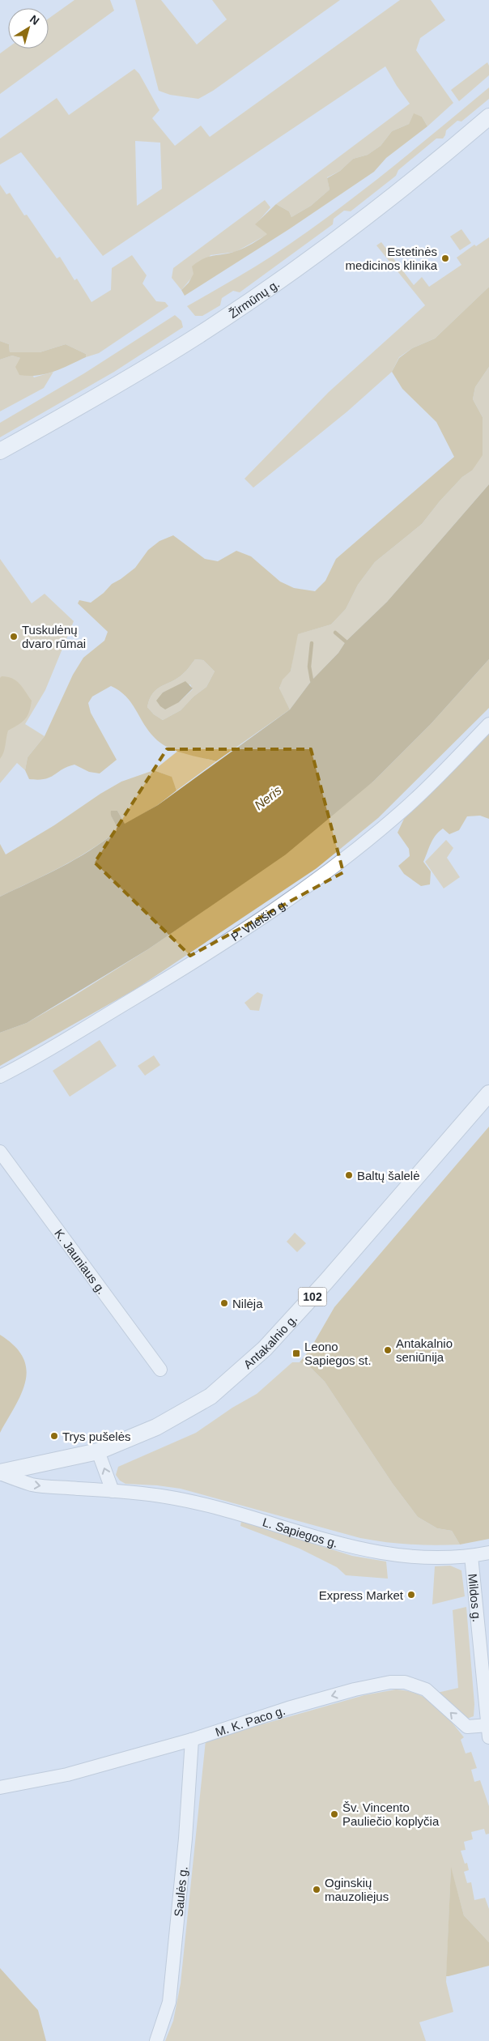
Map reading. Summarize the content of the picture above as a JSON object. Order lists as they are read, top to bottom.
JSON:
{
  "streets": {
    "main road": ["Žirmūnų g.", "102", "Antakalnio g."],
    "street": [
      "P. Vileišio g.",
      "K. Jauniaus g.",
      "L. Sapiegos g.",
      "Mildos g.",
      "M. K. Paco g.",
      "Saulės g."
    ]
  },
  "crossings": [
    ["Antakalnio g.", "L. Sapiegos g."],
    ["L. Sapiegos g.", "Mildos g."],
    ["Mildos g.", "M. K. Paco g."],
    ["M. K. Paco g.", "Saulės g."]
  ],
  "one_way": ["M. K. Paco g."],
  "water": ["Neris"],
  "places": {
    "other": [
      "Estetinės medicinos klinika",
      "Tuskulėnų dvaro rūmai",
      "Baltų šalelė",
      "Nilėja",
      "Antakalnio seniūnija",
      "Trys pušelės",
      "Express Market",
      "Šv. Vincento Pauliečio koplyčia",
      "Oginskių mauzoliejus"
    ],
    "transit": ["Leono Sapiegos st."]
  },
  "north": "top right"
}
